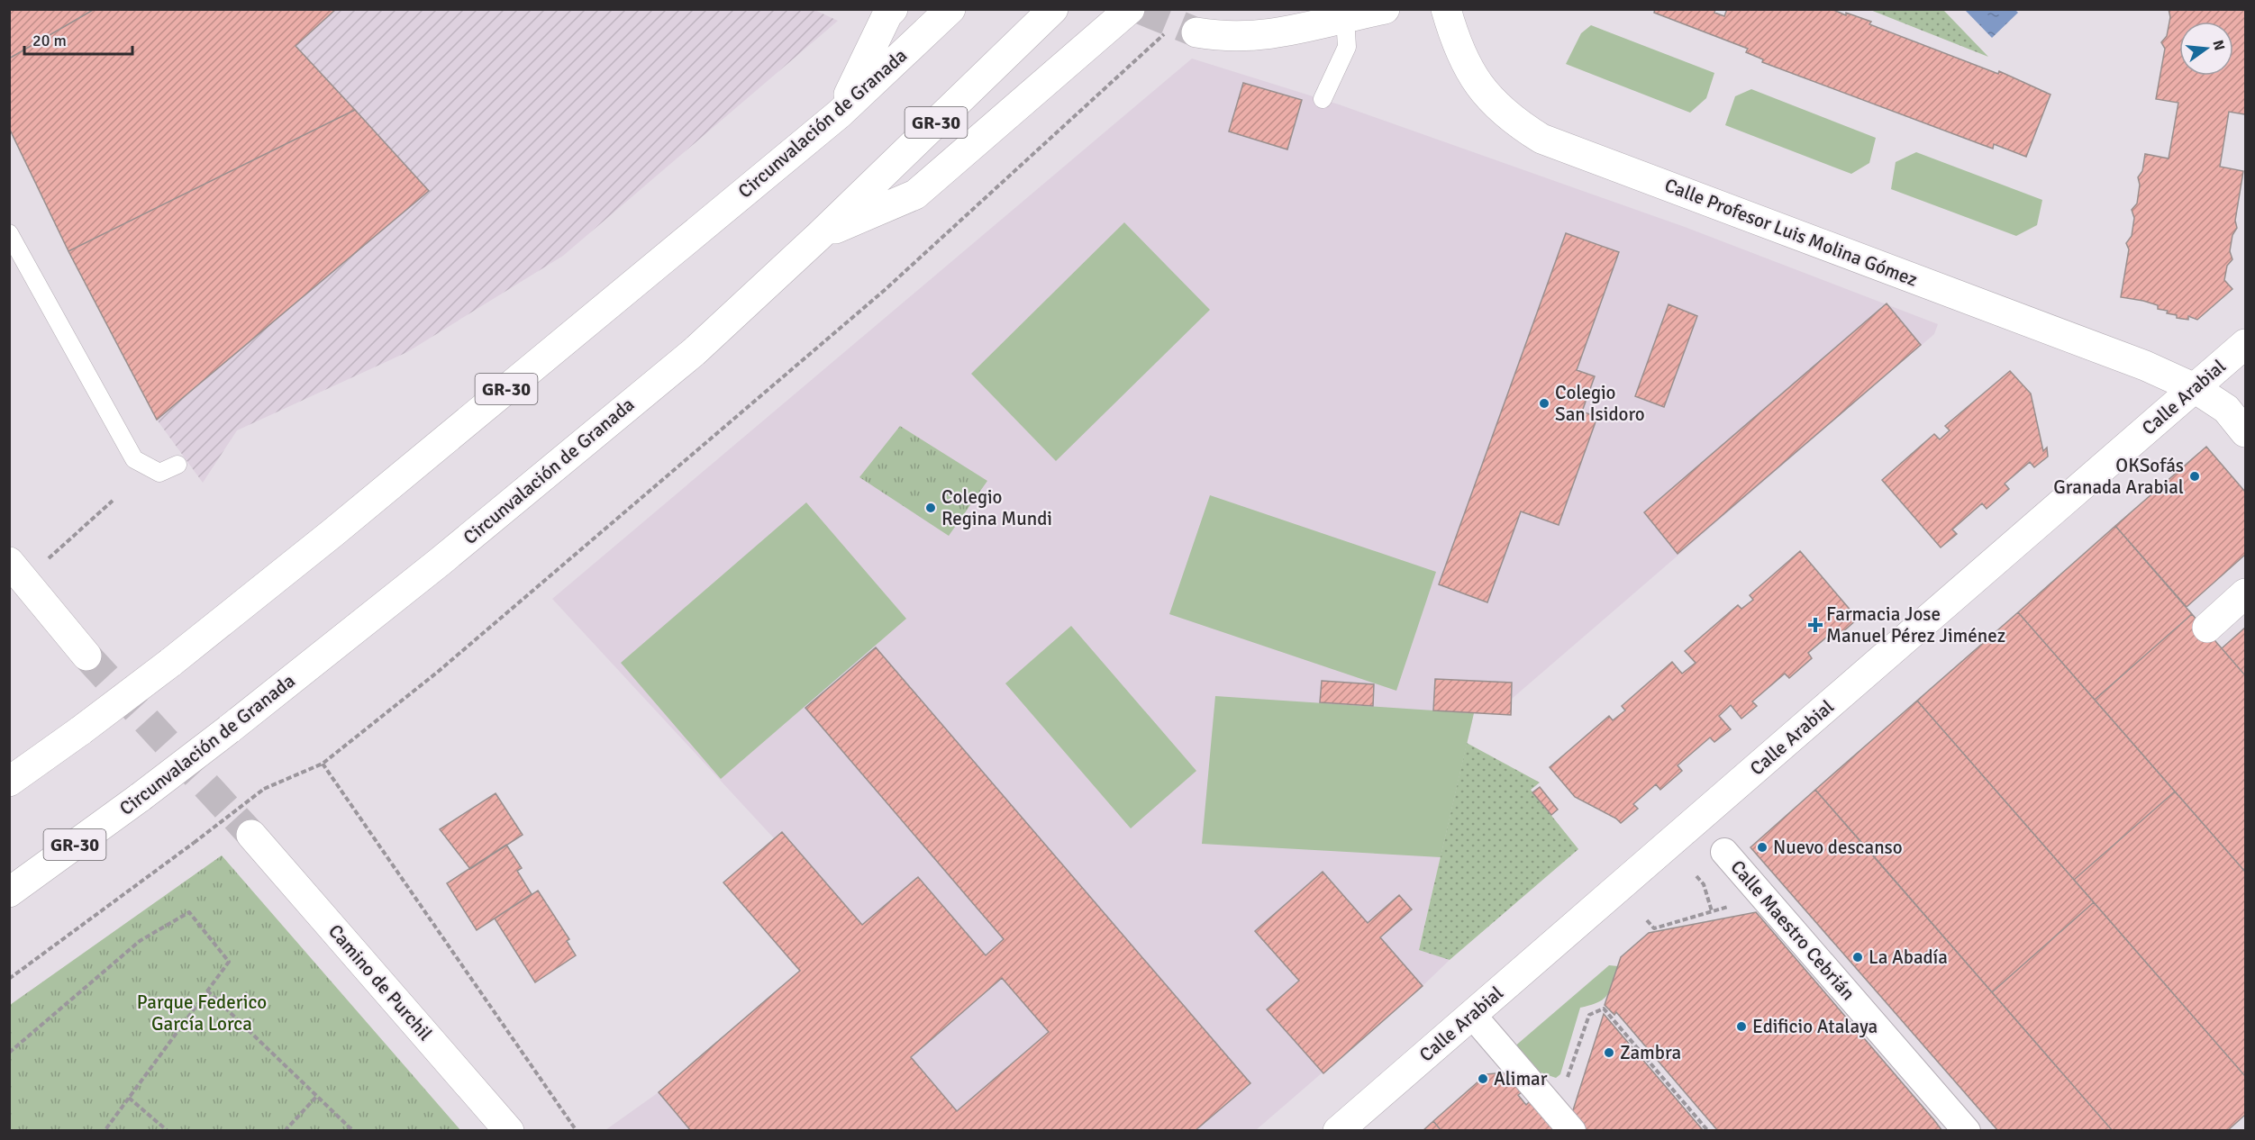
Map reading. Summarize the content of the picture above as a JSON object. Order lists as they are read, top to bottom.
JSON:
{
  "streets": {
    "main road": [
      "GR-30",
      "Circunvalación de Granada",
      "Calle Profesor Luis Molina Gómez",
      "Calle Arabial",
      "Camino de Purchil"
    ],
    "street": ["Calle Maestro Cebrián"]
  },
  "crossings": [
    ["Calle Profesor Luis Molina Gómez", "Calle Arabial"]
  ],
  "parks": ["Parque Federico García Lorca"],
  "places": {
    "other": [
      "Colegio San Isidoro",
      "OKSofás Granada Arabial",
      "Colegio Regina Mundi",
      "Nuevo descanso",
      "La Abadía",
      "Edificio Atalaya",
      "Zambra",
      "Alimar"
    ],
    "health": ["Farmacia Jose Manuel Pérez Jiménez"]
  },
  "scale_bar": "20 m",
  "north": "right"
}
